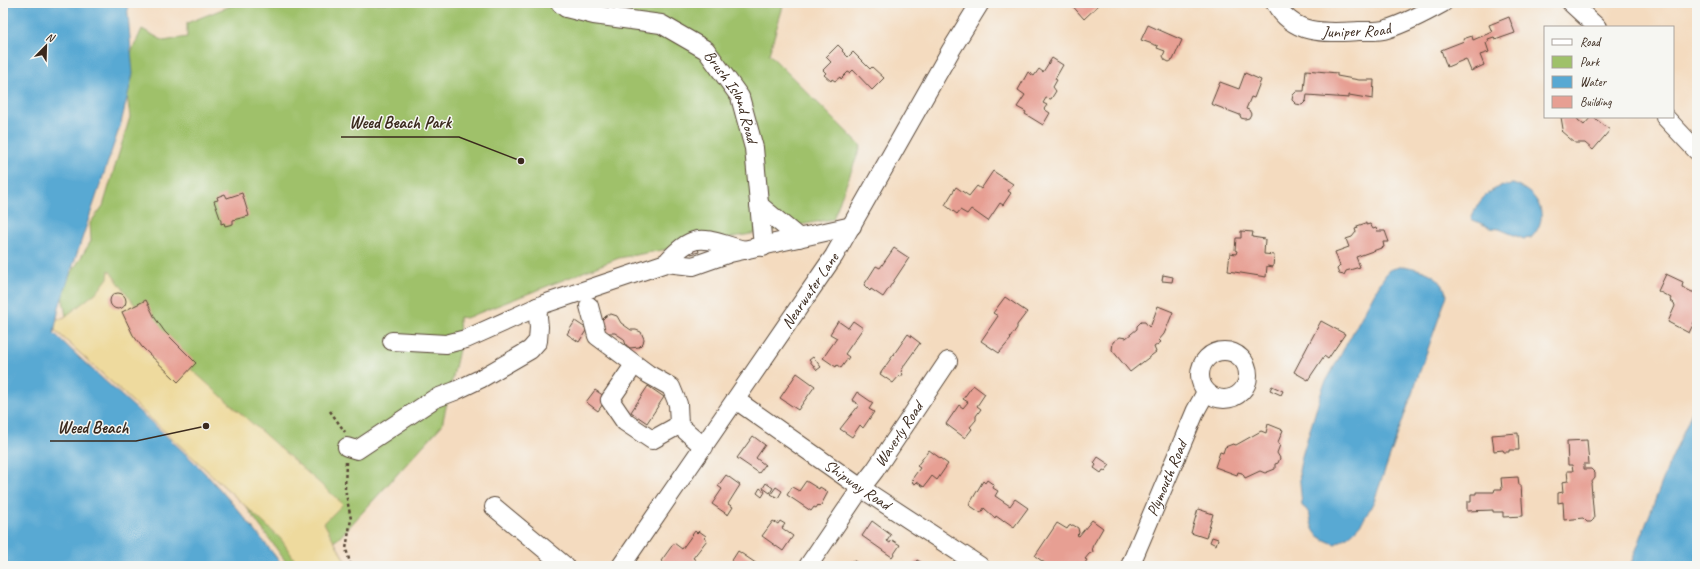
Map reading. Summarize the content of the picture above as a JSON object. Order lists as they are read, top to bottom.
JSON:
{
  "streets": {
    "street": [
      "Juniper Road",
      "Brush Island Road",
      "Nearwater Lane",
      "Waverly Road",
      "Plymouth Road",
      "Shipway Road"
    ]
  },
  "crossings": [
    ["Nearwater Lane", "Shipway Road"],
    ["Waverly Road", "Shipway Road"]
  ],
  "places": ["Weed Beach Park", "Weed Beach"],
  "legend": [
    "Road",
    "Park",
    "Water",
    "Building"
  ],
  "north": "top right"
}
